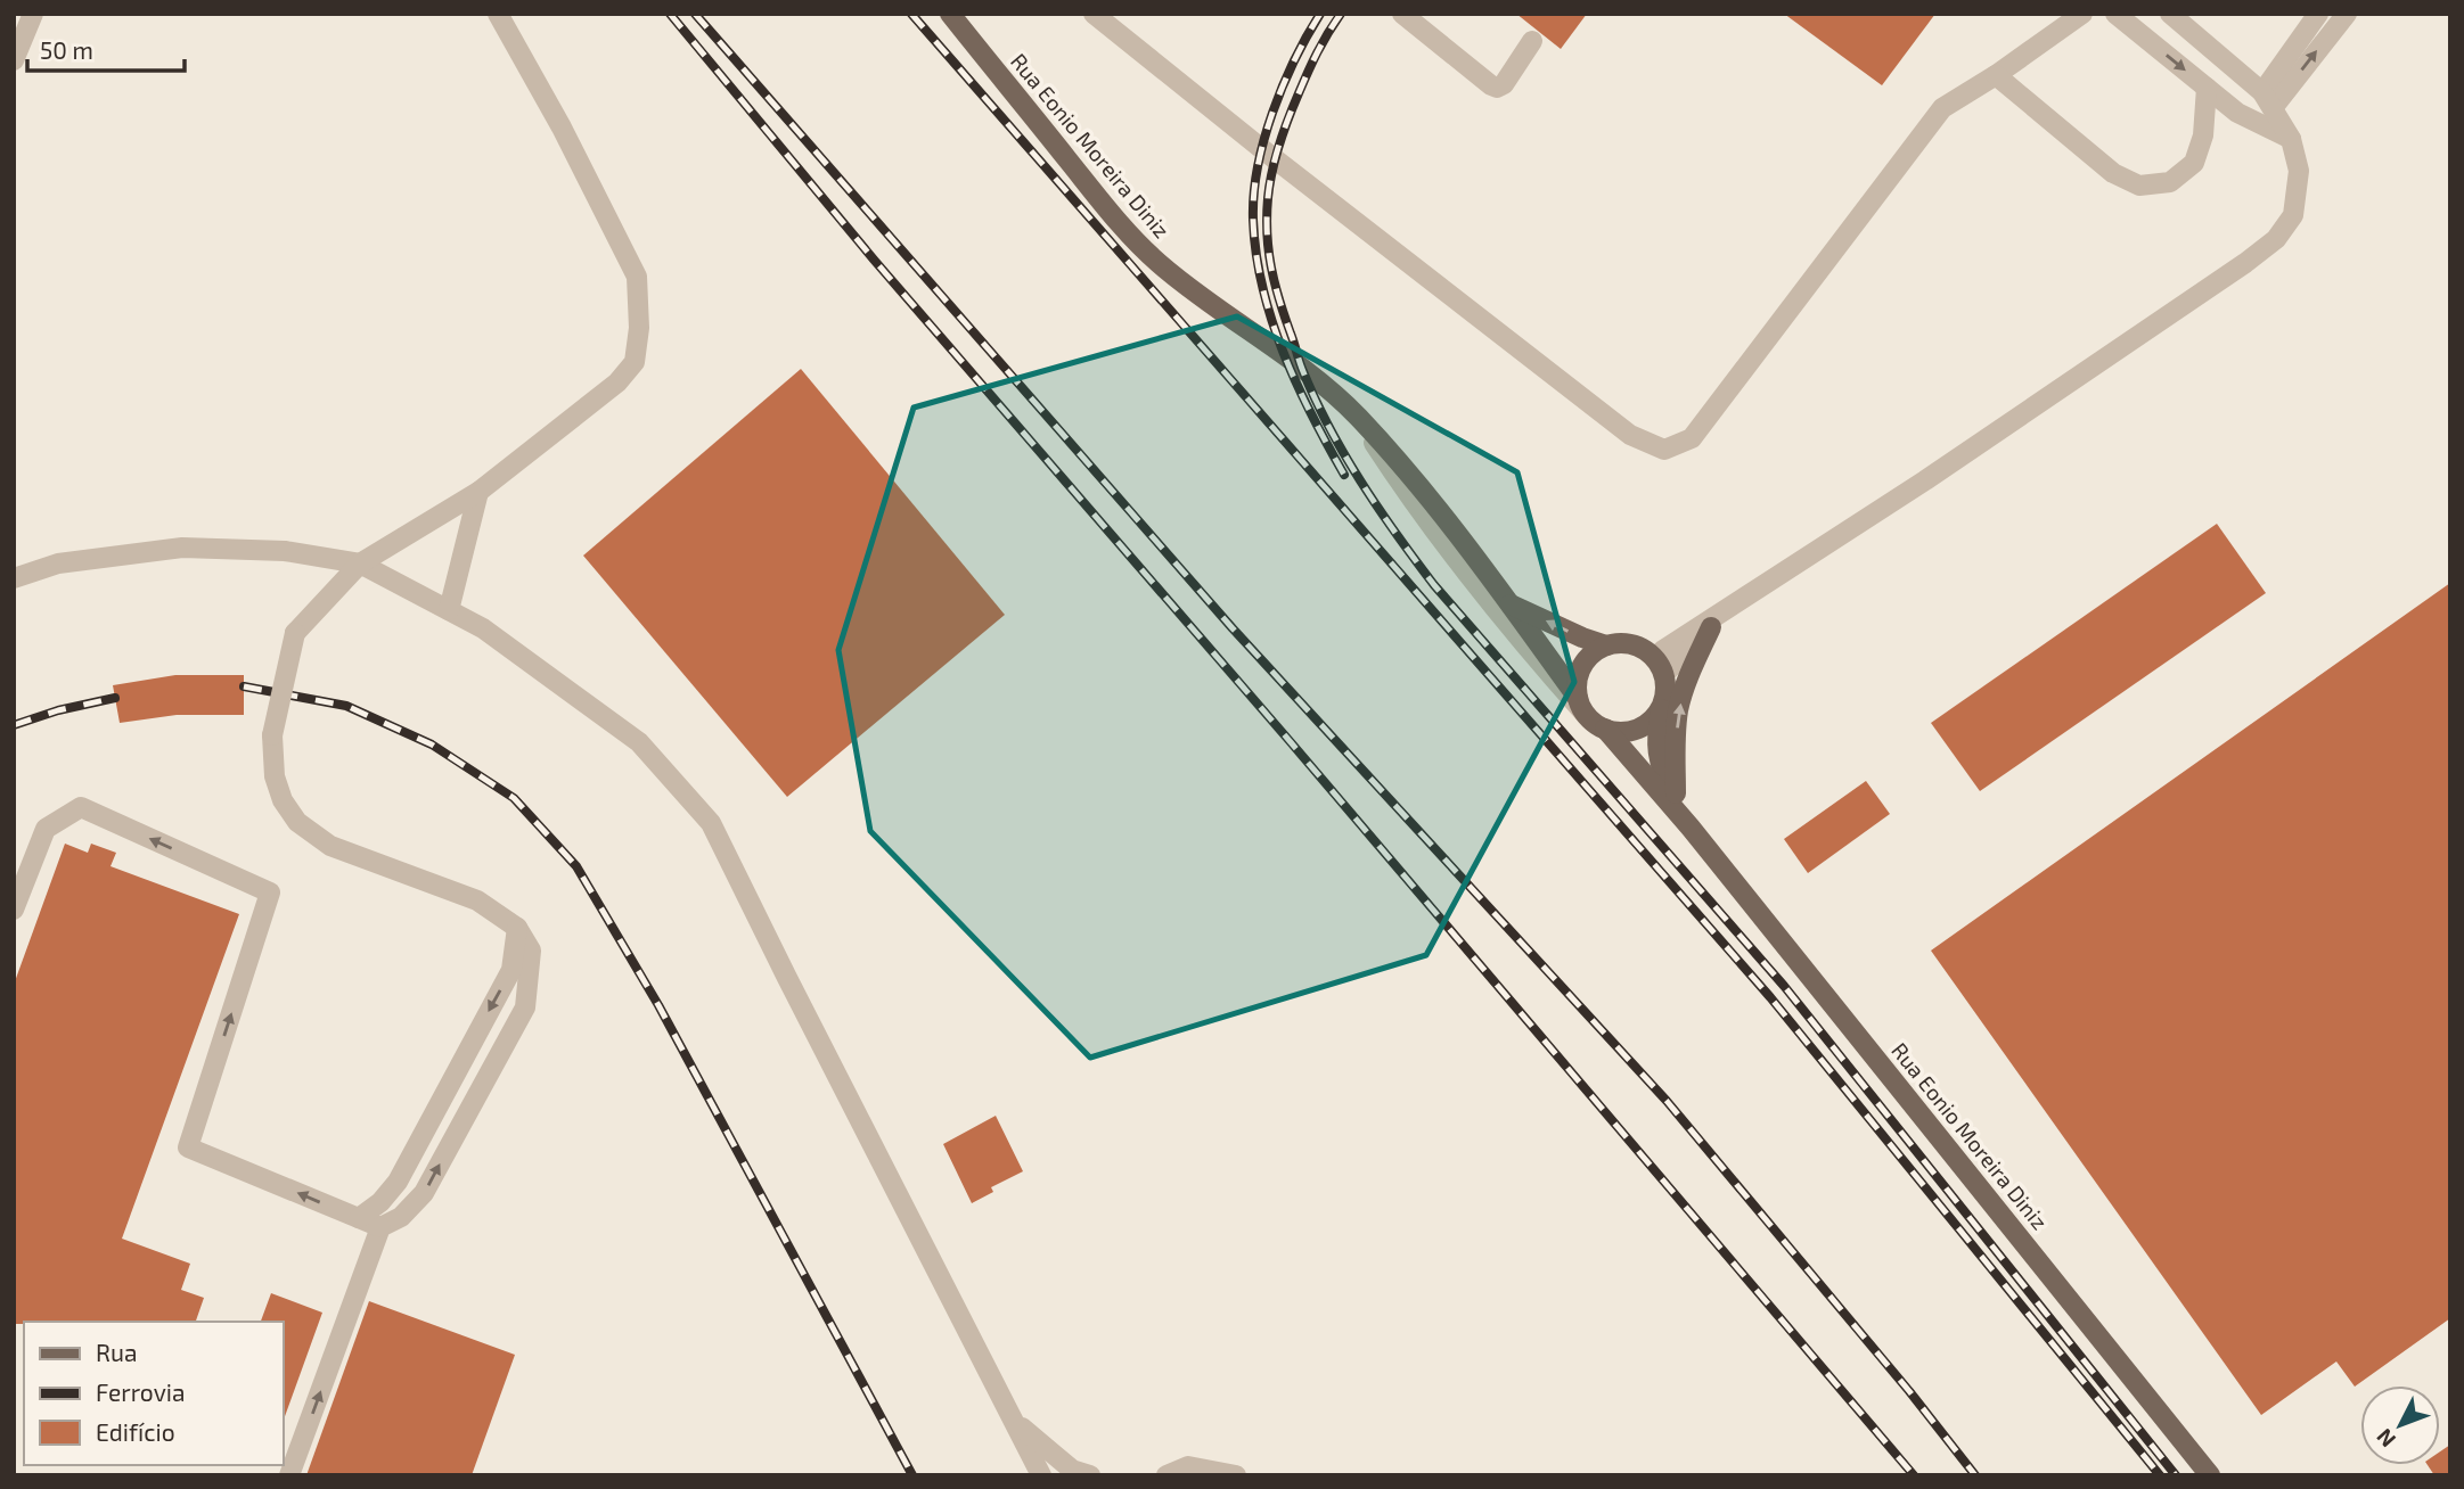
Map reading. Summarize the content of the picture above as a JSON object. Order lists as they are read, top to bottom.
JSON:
{
  "streets": {
    "main road": ["Rua Eonio Moreira Diniz"]
  },
  "legend": ["Rua", "Ferrovia", "Edifício"],
  "scale_bar": "50 m",
  "north": "bottom left"
}
